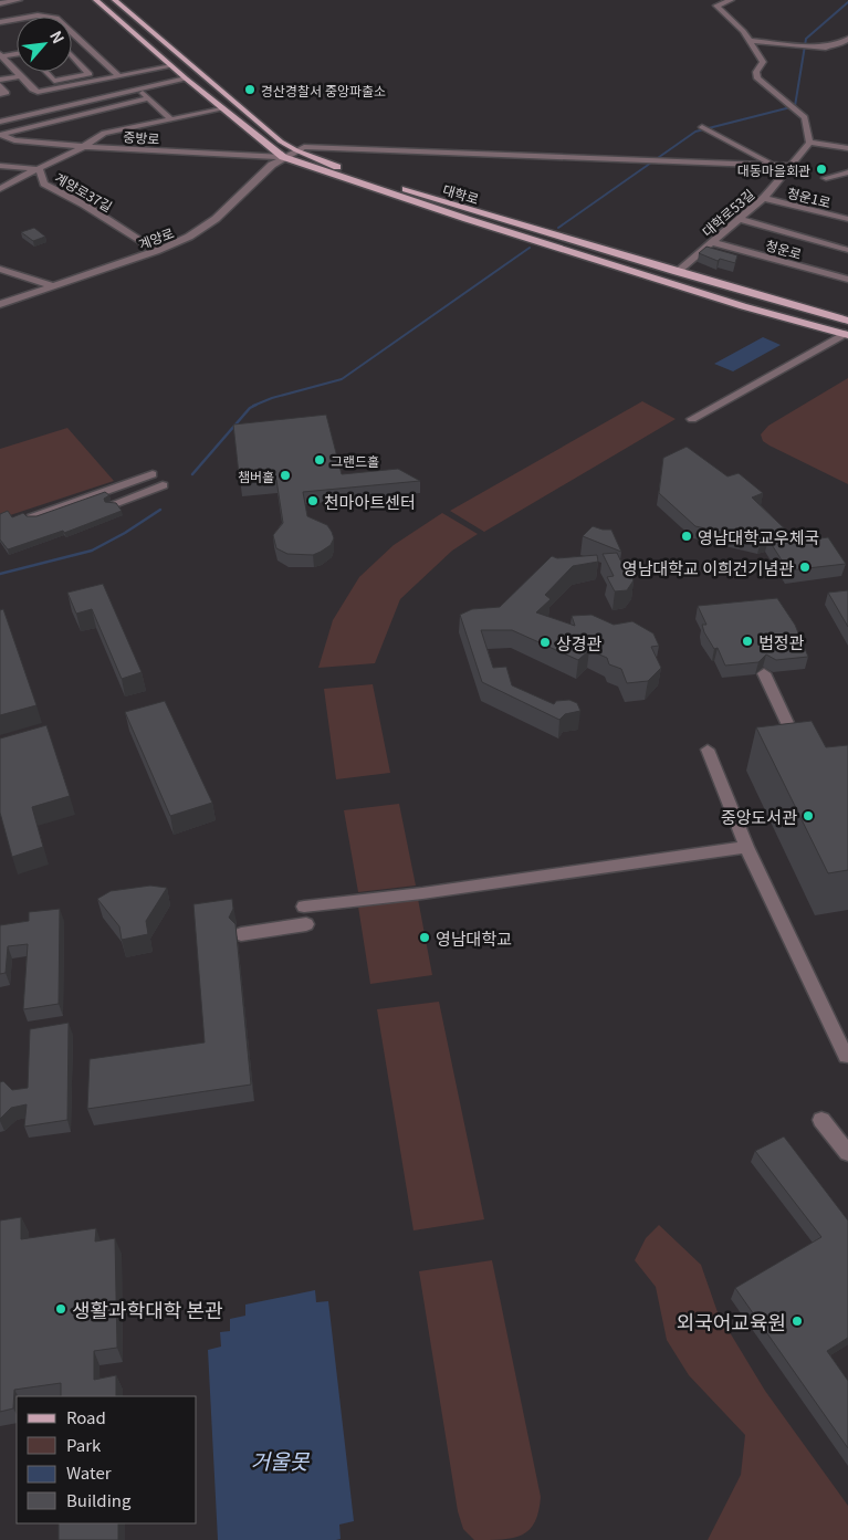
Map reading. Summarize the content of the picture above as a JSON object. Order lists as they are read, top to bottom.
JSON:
{
  "streets": {
    "main road": ["대학로"],
    "street": [
      "중방로",
      "계양로37길",
      "청운1로",
      "대학로53길",
      "계양로",
      "청운로"
    ]
  },
  "crossings": [
    ["중방로", "계양로"],
    ["계양로37길", "계양로"],
    ["대학로", "대학로53길"],
    ["대학로", "계양로"],
    ["청운1로", "대학로53길"],
    ["대학로53길", "청운로"]
  ],
  "water": ["거울못"],
  "places": [
    "경산경찰서 중앙파출소",
    "대동마을회관",
    "그랜드홀",
    "챔버홀",
    "천마아트센터",
    "영남대학교우체국",
    "영남대학교 이희건기념관",
    "법정관",
    "상경관",
    "중앙도서관",
    "영남대학교",
    "생활과학대학 본관",
    "외국어교육원"
  ],
  "legend": [
    "Road",
    "Park",
    "Water",
    "Building"
  ],
  "north": "top right"
}
